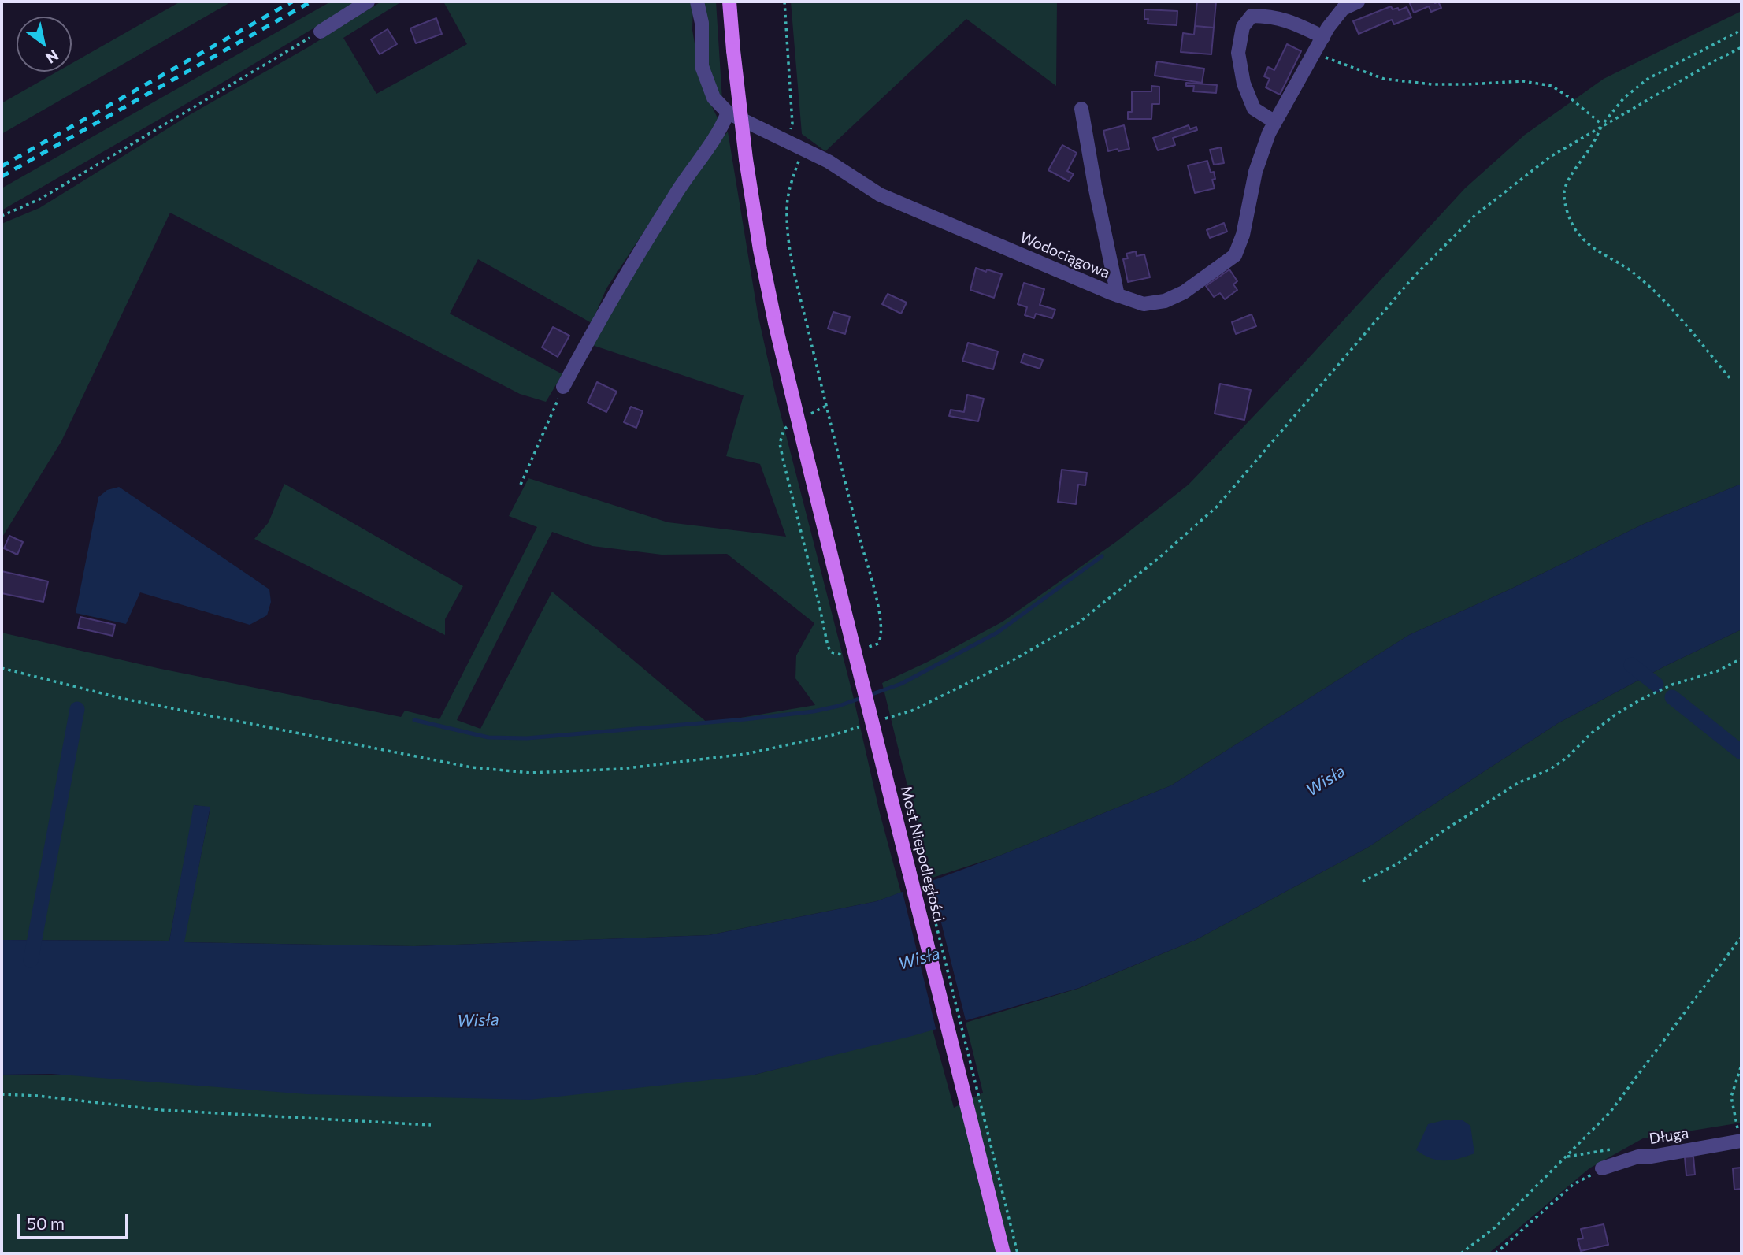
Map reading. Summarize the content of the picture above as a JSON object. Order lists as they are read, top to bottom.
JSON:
{
  "streets": {
    "main road": ["Most Niepodległości"],
    "street": ["Wodociągowa", "Długa"]
  },
  "water": ["Wisła"],
  "scale_bar": "50 m",
  "north": "bottom right"
}
